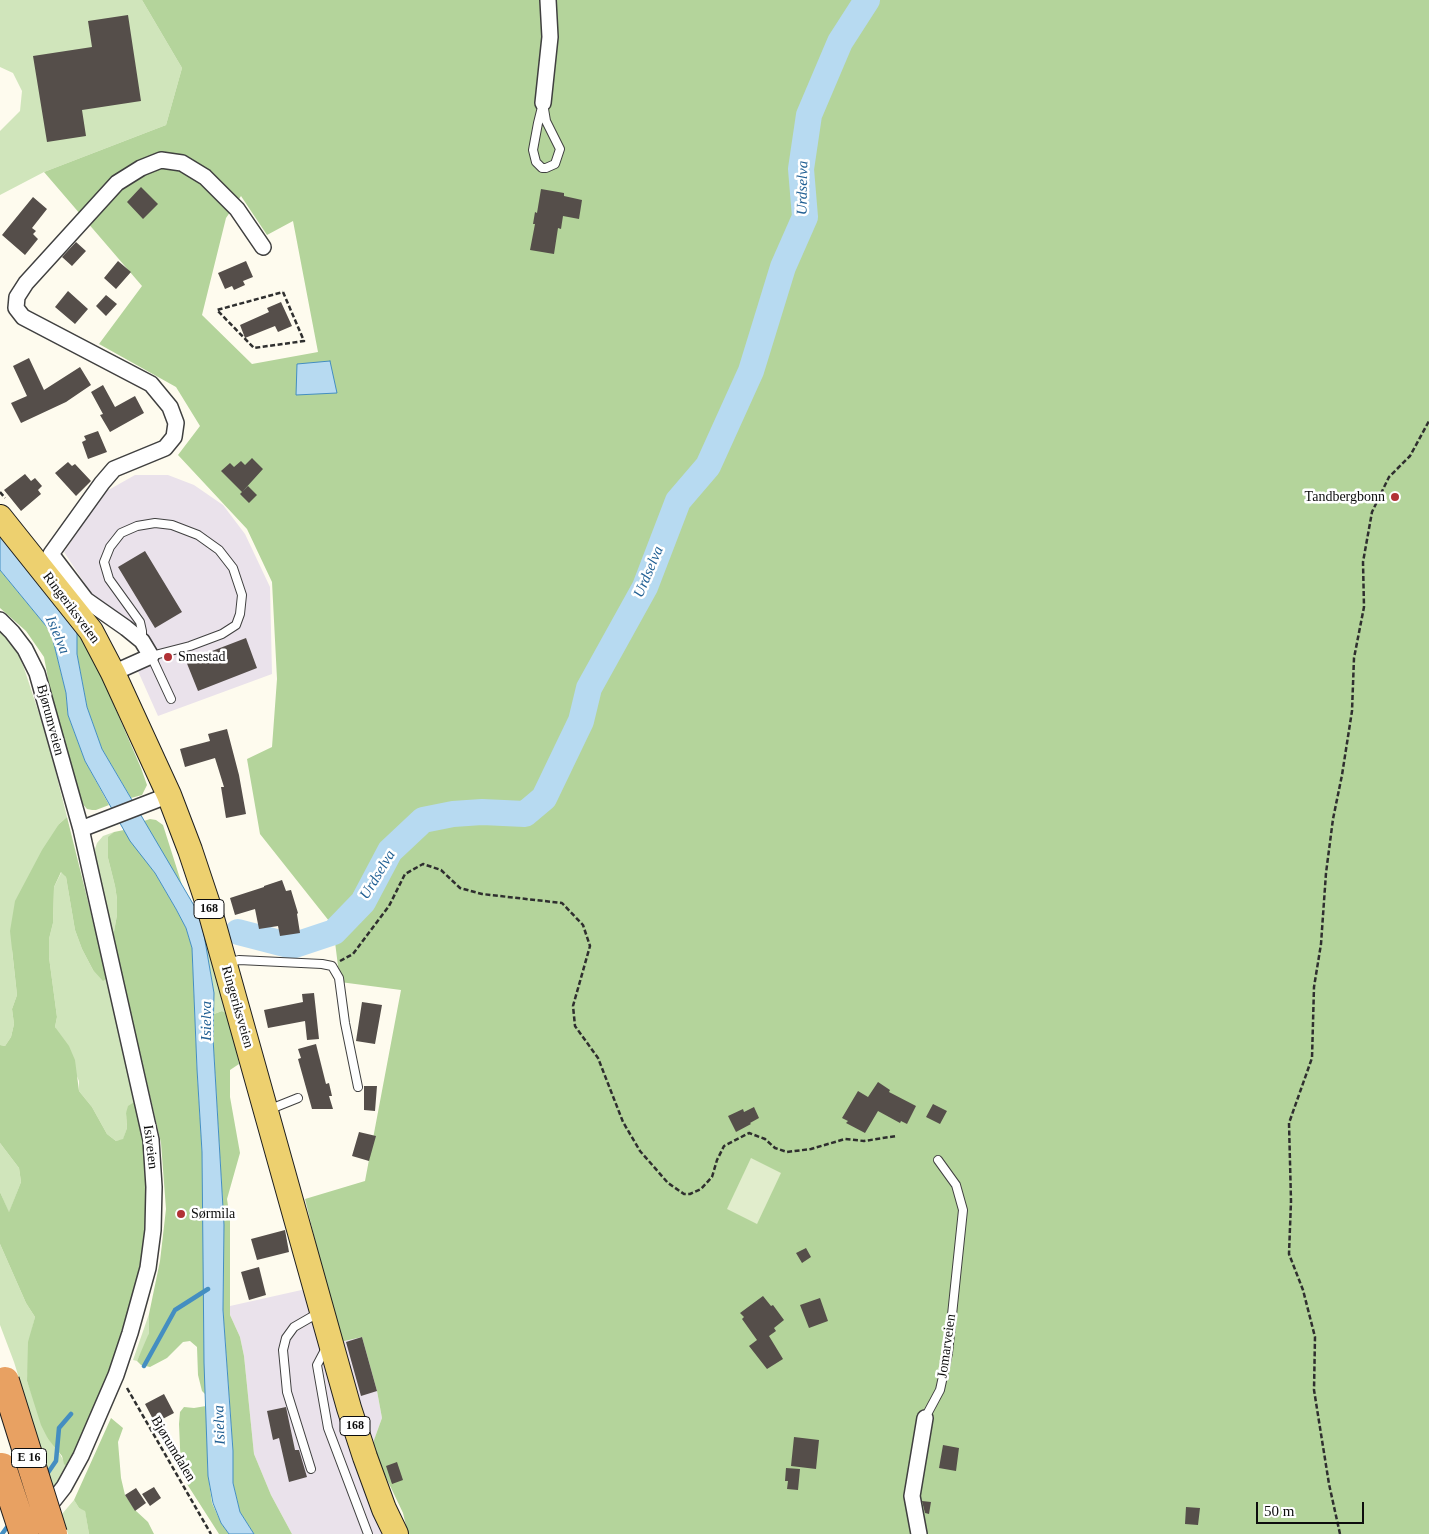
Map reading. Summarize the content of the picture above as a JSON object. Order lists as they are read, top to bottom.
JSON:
{
  "streets": {
    "highway": ["E 16"],
    "main road": ["Ringeriksveien", "168"],
    "street": ["Bjørumveien", "Isiveien", "Jomarveien"],
    "path": ["Bjørumdalen"]
  },
  "crossings": [
    ["Bjørumveien", "Isiveien"],
    ["Isiveien", "Bjørumdalen"],
    ["Isiveien", "E 16"]
  ],
  "water": ["Urdselva", "Isielva"],
  "places": ["Tandbergbonn", "Smestad", "Sørmila"],
  "scale_bar": "50 m"
}
